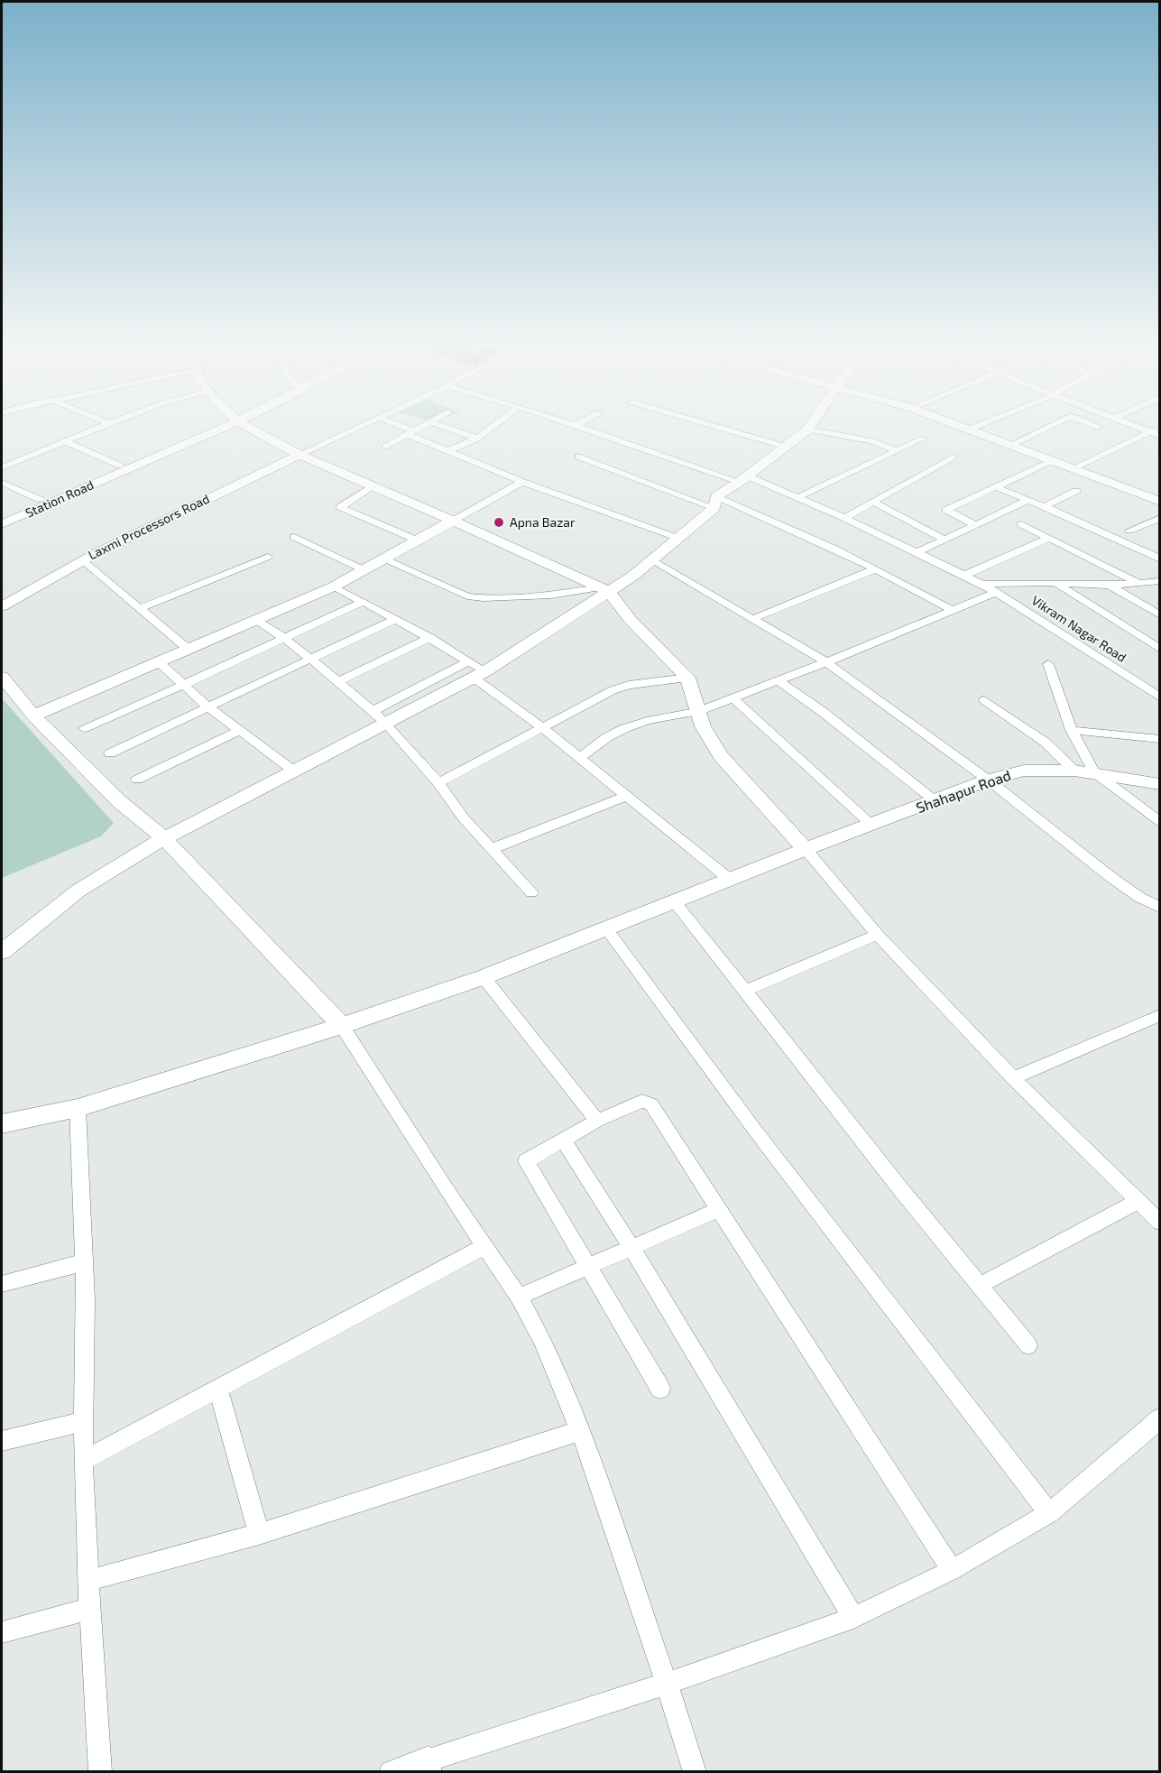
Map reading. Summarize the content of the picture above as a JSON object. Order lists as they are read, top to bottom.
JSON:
{
  "streets": {
    "main road": ["Station Road", "Laxmi Processors Road", "Shahapur Road"],
    "street": ["Vikram Nagar Road"]
  },
  "places": ["Apna Bazar"]
}
